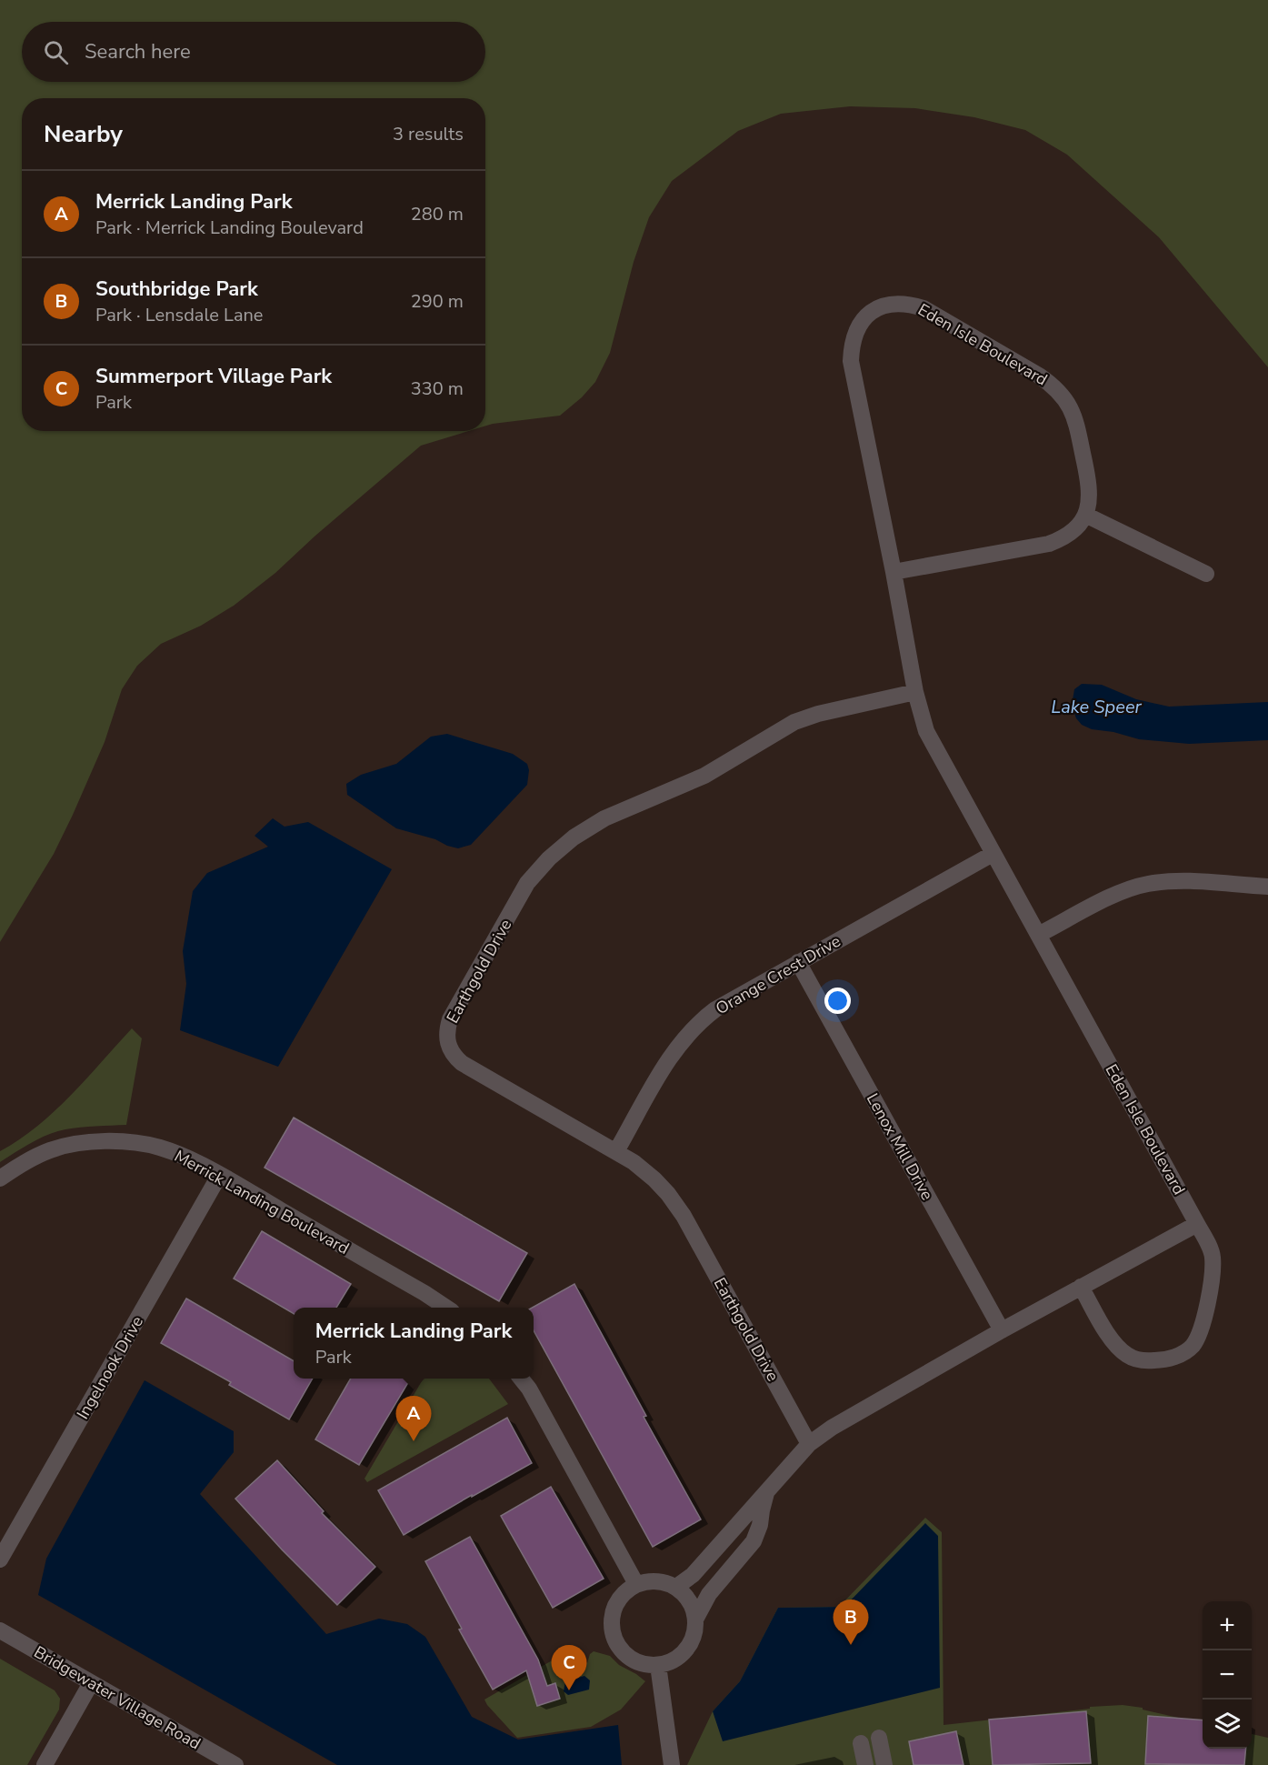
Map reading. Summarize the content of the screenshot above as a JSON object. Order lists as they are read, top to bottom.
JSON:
{
  "streets": {
    "street": [
      "Eden Isle Boulevard",
      "Earthgold Drive",
      "Orange Crest Drive",
      "Lenox Mill Drive",
      "Merrick Landing Boulevard",
      "Ingelnook Drive",
      "Bridgewater Village Road"
    ]
  },
  "crossings": [
    ["Eden Isle Boulevard", "Earthgold Drive"],
    ["Eden Isle Boulevard", "Orange Crest Drive"],
    ["Earthgold Drive", "Orange Crest Drive"],
    ["Orange Crest Drive", "Lenox Mill Drive"],
    ["Merrick Landing Boulevard", "Ingelnook Drive"]
  ],
  "water": ["Lake Speer"],
  "page": {
    "search": "Search here",
    "heading": ["Nearby", "3 results"],
    "list": [
      {
        "mark": "A",
        "name": "Merrick Landing Park",
        "note": "Park · Merrick Landing Boulevard",
        "value": "280 m"
      },
      {
        "mark": "B",
        "name": "Southbridge Park",
        "note": "Park · Lensdale Lane",
        "value": "290 m"
      },
      {
        "mark": "C",
        "name": "Summerport Village Park",
        "note": "Park",
        "value": "330 m"
      }
    ],
    "popup": ["Merrick Landing Park", "Park"],
    "pins": ["A", "B", "C"],
    "map_buttons": ["+", "−"]
  }
}
